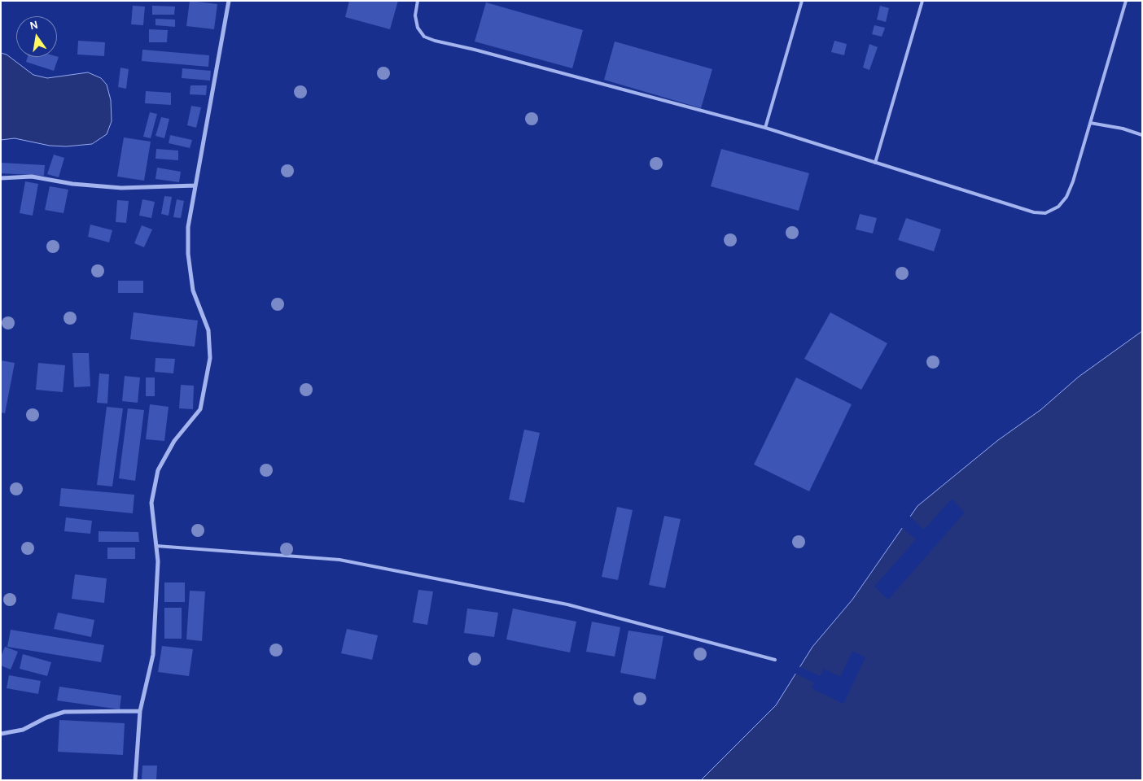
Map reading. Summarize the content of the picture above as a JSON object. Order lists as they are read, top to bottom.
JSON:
{
  "north": "top"
}
